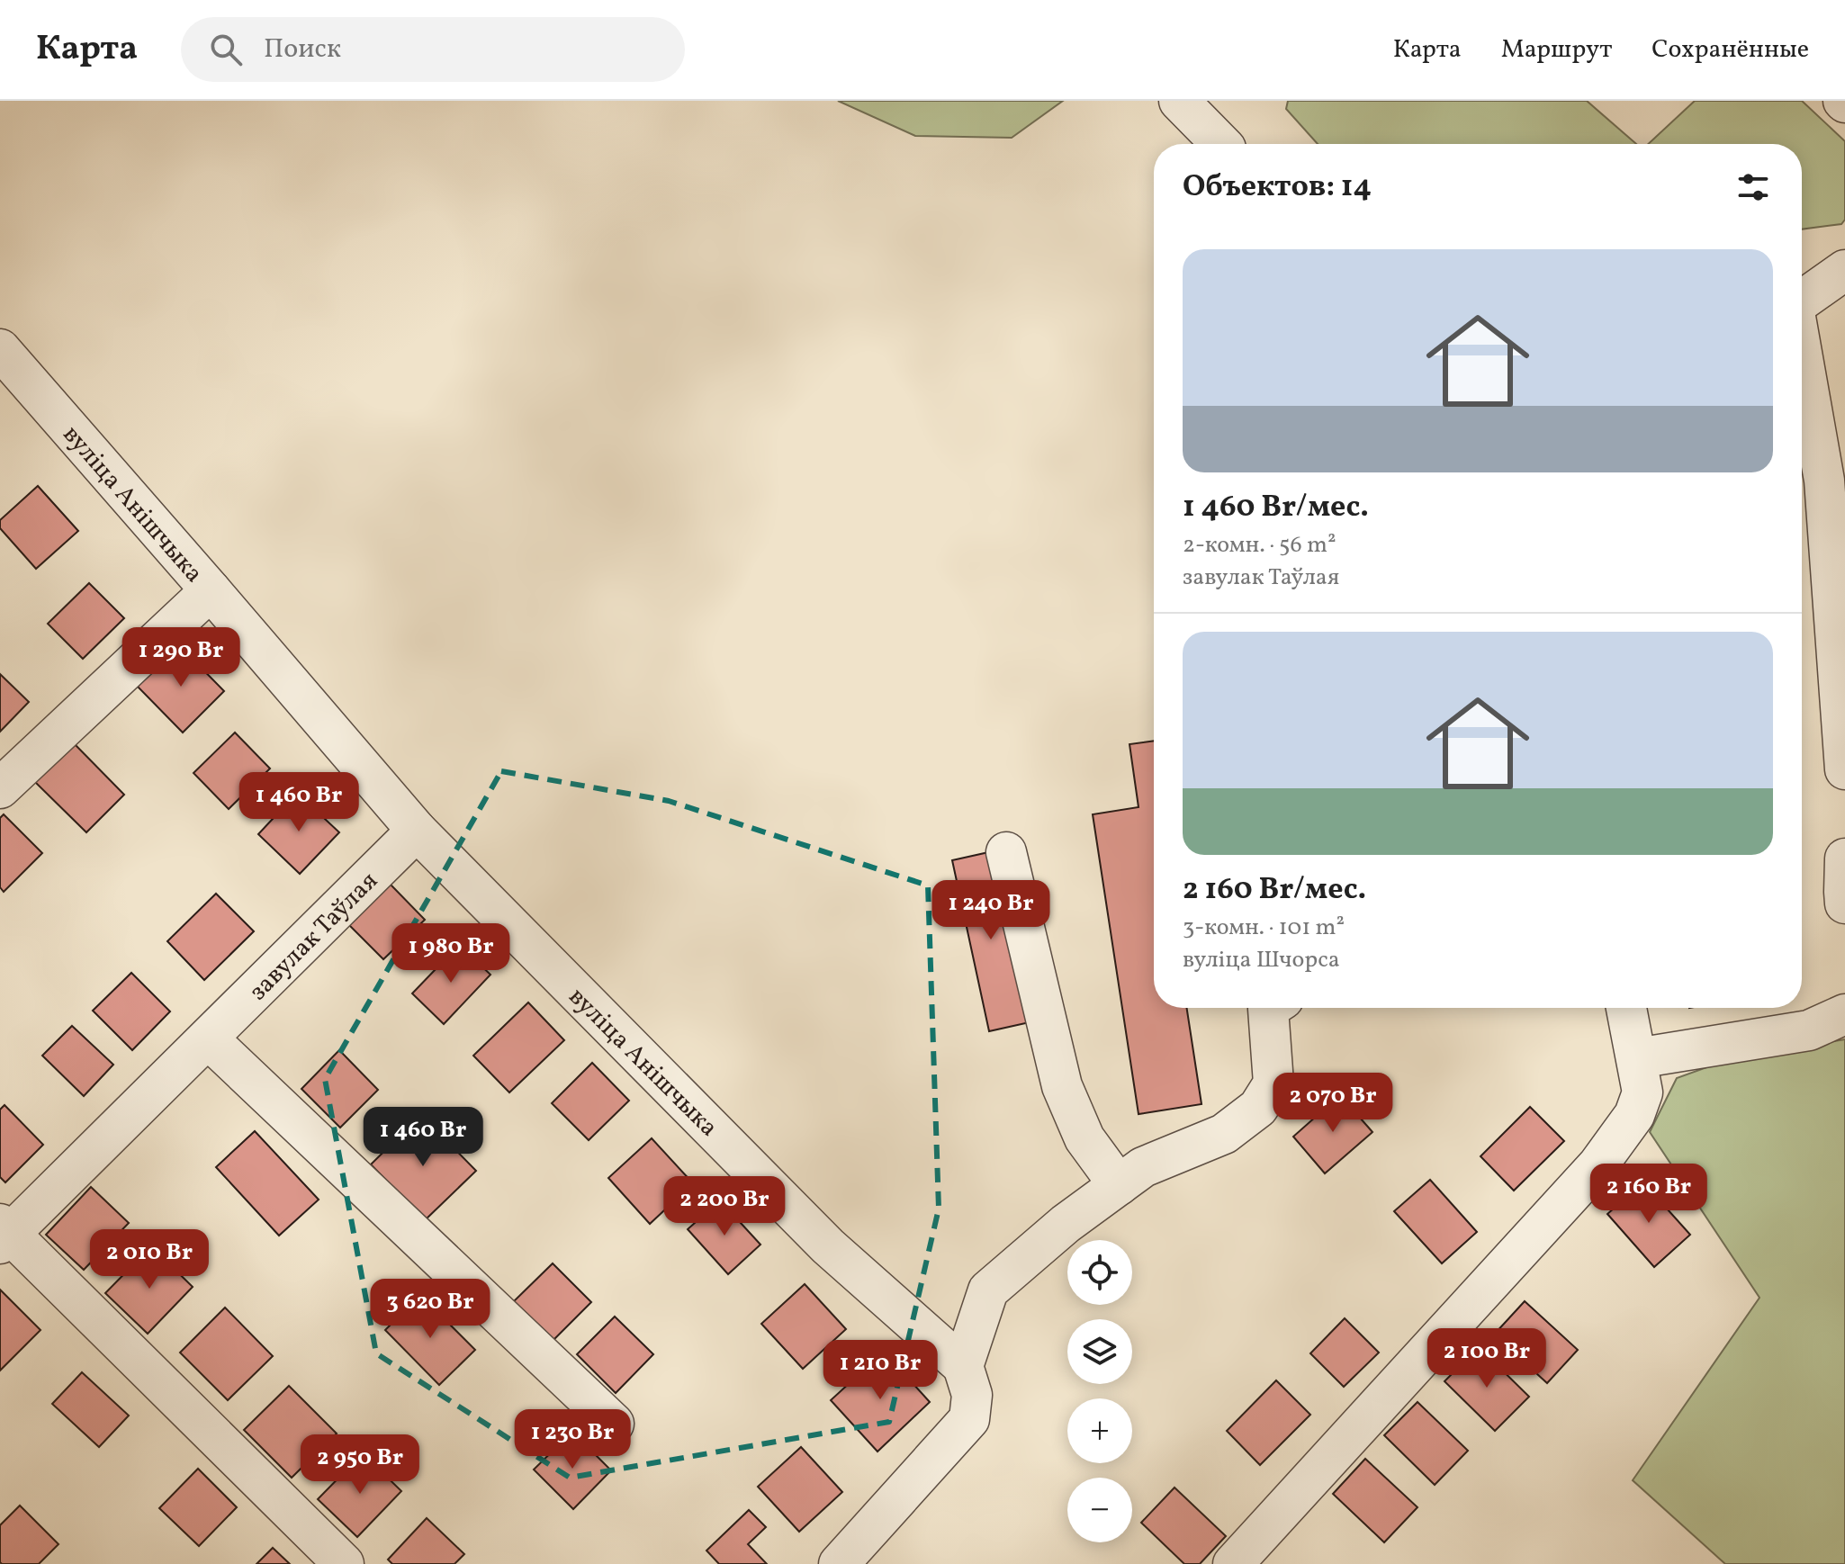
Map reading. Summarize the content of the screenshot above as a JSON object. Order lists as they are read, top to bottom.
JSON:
{
  "streets": {
    "street": ["вуліца Анішчыка", "завулак Таўлая"]
  },
  "crossings": [
    ["вуліца Анішчыка", "завулак Таўлая"]
  ],
  "page": {
    "header": "Карта",
    "search": "Поиск",
    "nav": ["Карта", "Маршрут", "Сохранённые"],
    "heading": "Объектов: 14",
    "list": [
      {
        "name": "1 460 Br/мес.",
        "note": "2-комн. · 56 m² · завулак Таўлая"
      },
      {
        "name": "2 160 Br/мес.",
        "note": "3-комн. · 101 m² · вуліца Шчорса"
      }
    ],
    "price": [
      "1 290 Br",
      "1 460 Br",
      "1 240 Br",
      "1 980 Br",
      "2 070 Br",
      "1 460 Br",
      "2 160 Br",
      "2 200 Br",
      "2 010 Br",
      "3 620 Br",
      "2 100 Br",
      "1 210 Br",
      "1 230 Br",
      "2 950 Br"
    ],
    "map_buttons": ["+", "−"]
  }
}
